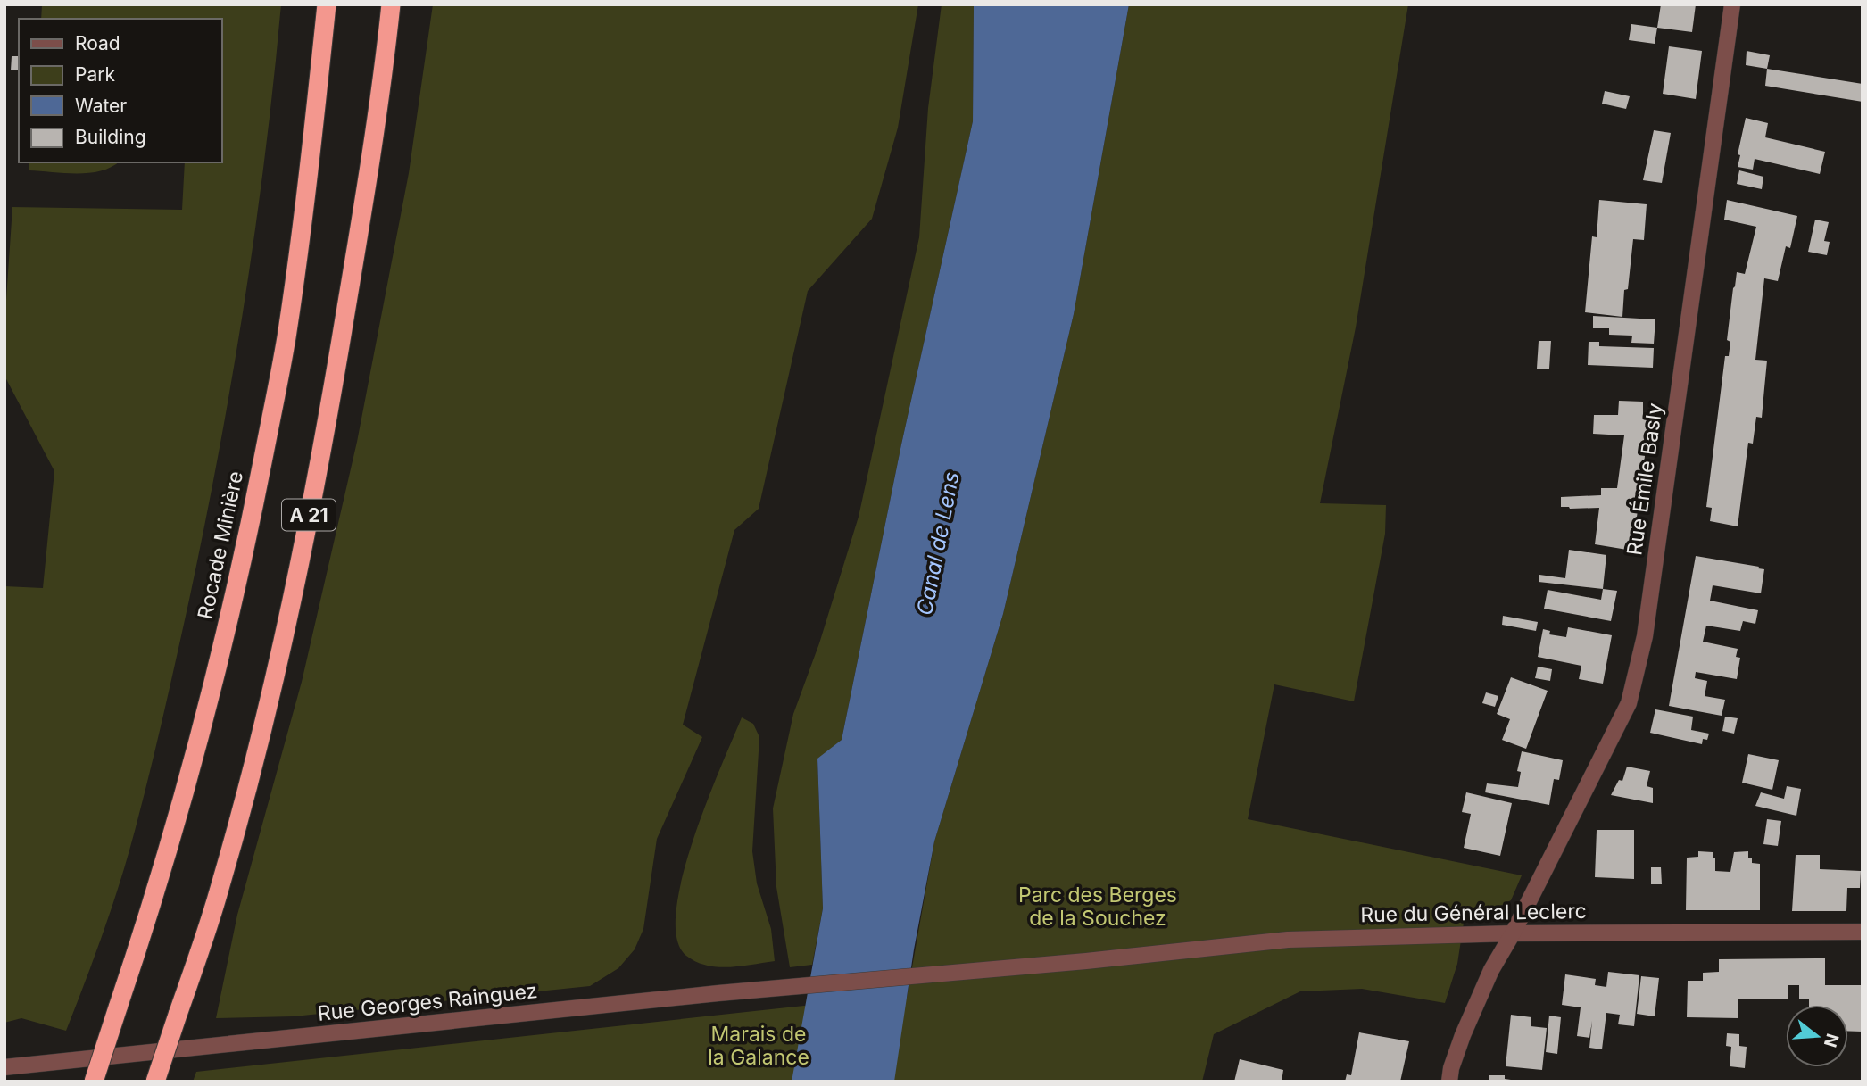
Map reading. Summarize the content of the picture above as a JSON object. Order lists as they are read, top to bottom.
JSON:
{
  "streets": {
    "highway": ["A 21", "Rocade Minière"],
    "street": ["Rue Émile Basly", "Rue du Général Leclerc", "Rue Georges Rainguez"]
  },
  "crossings": [
    ["Rue Émile Basly", "Rue du Général Leclerc"],
    ["Rue du Général Leclerc", "Rue Georges Rainguez"]
  ],
  "water": ["Canal de Lens"],
  "parks": ["Parc des Berges de la Souchez", "Marais de la Galance"],
  "legend": [
    "Road",
    "Park",
    "Water",
    "Building"
  ],
  "north": "right"
}
